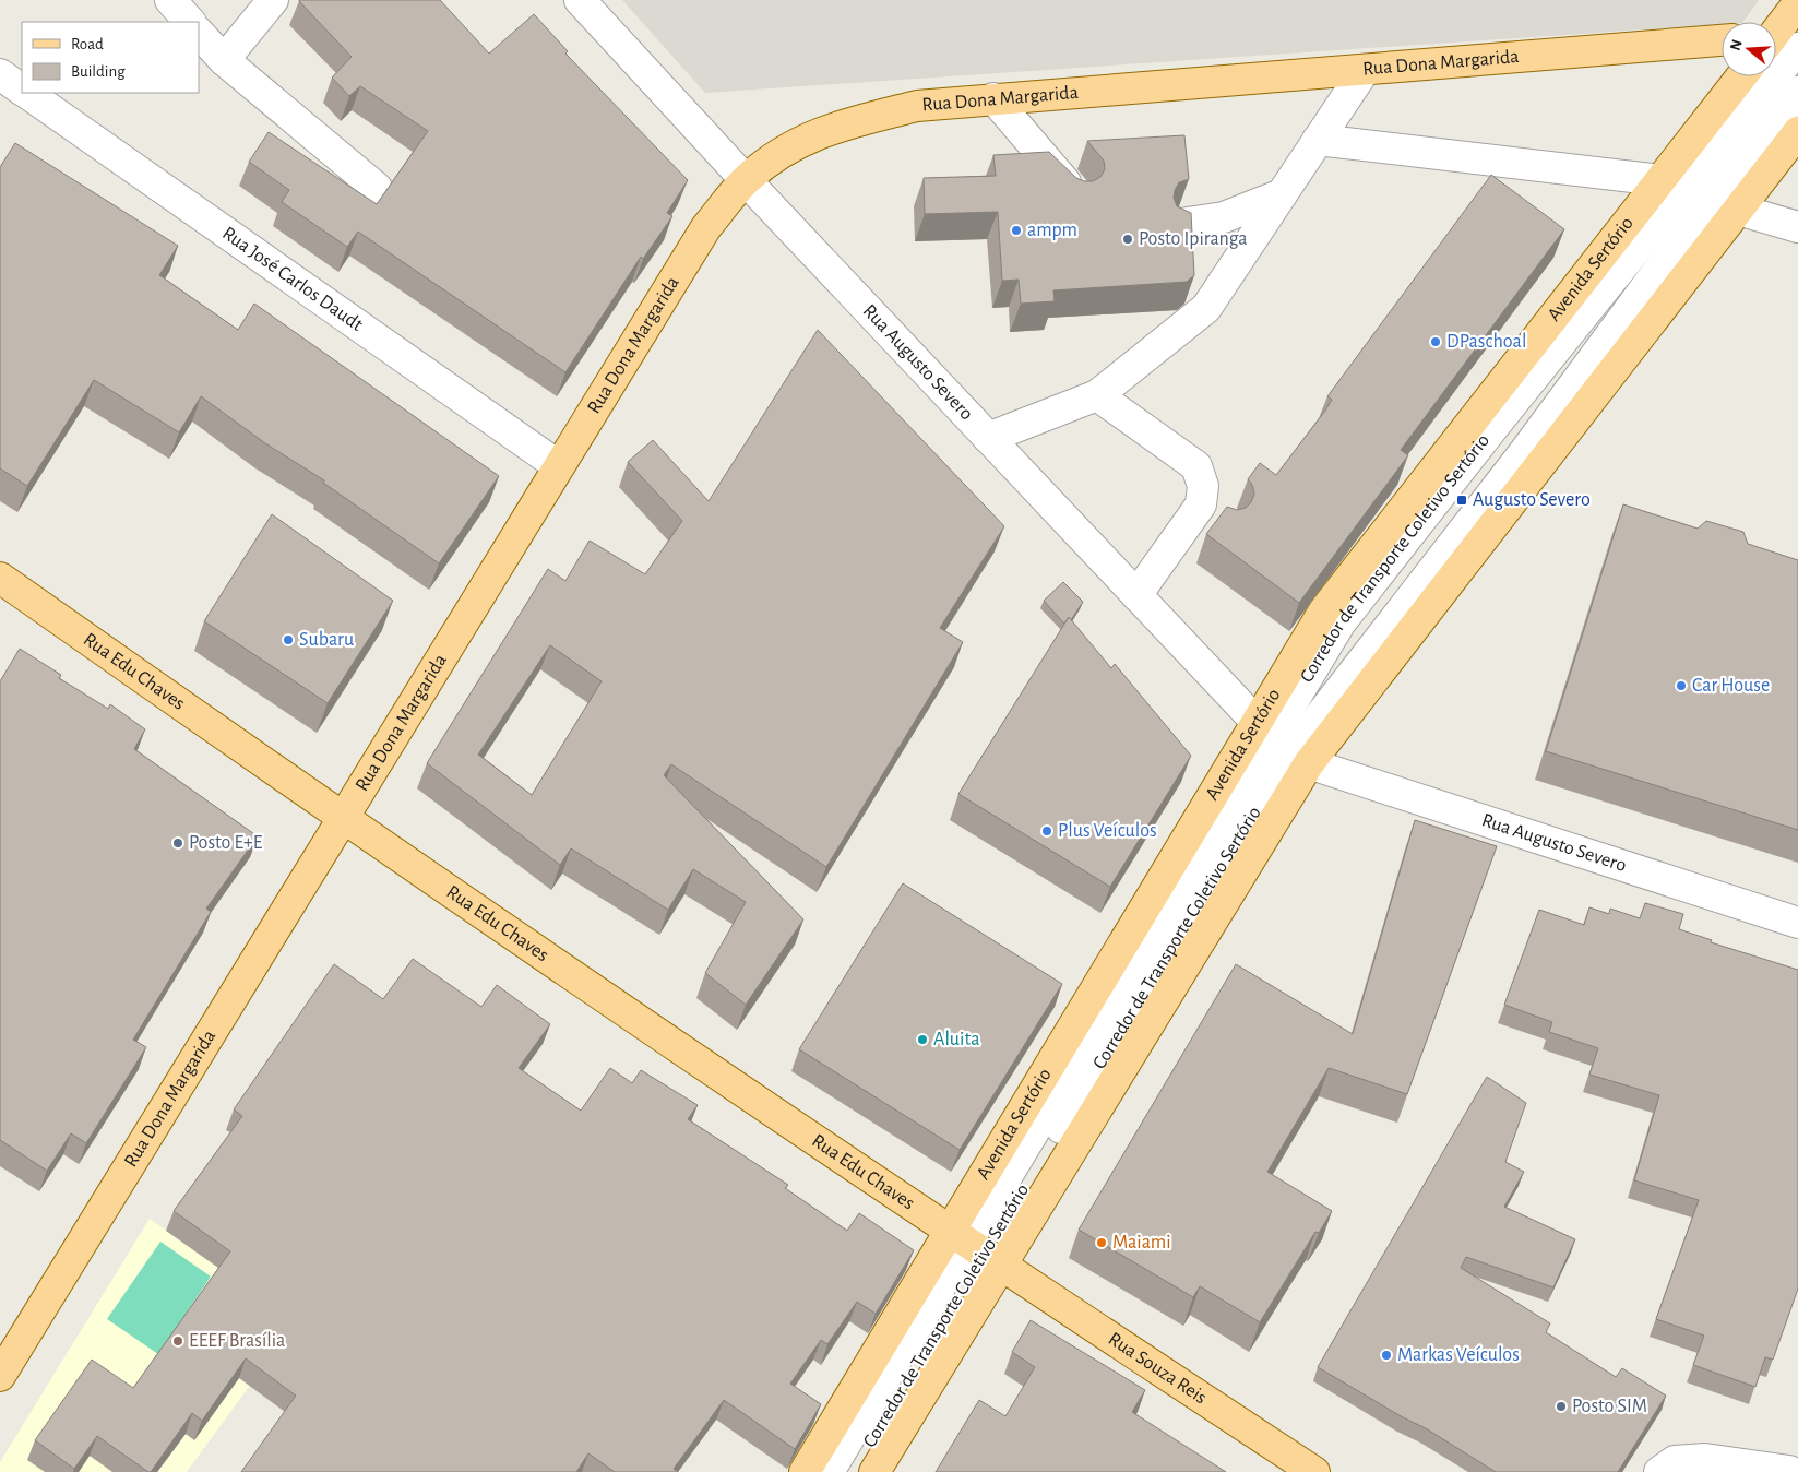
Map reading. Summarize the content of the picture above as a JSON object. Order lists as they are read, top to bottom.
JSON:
{
  "streets": {
    "main road": [
      "Rua Dona Margarida",
      "Avenida Sertório",
      "Rua Edu Chaves",
      "Rua Souza Reis"
    ],
    "street": ["Rua José Carlos Daudt", "Rua Augusto Severo", "Corredor de Transporte Coletivo Sertório"]
  },
  "crossings": [
    ["Rua Dona Margarida", "Rua José Carlos Daudt"],
    ["Rua Dona Margarida", "Rua Augusto Severo"],
    ["Rua Dona Margarida", "Rua Edu Chaves"],
    ["Avenida Sertório", "Rua Augusto Severo"],
    ["Avenida Sertório", "Corredor de Transporte Coletivo Sertório"],
    ["Avenida Sertório", "Rua Edu Chaves"],
    ["Avenida Sertório", "Rua Souza Reis"],
    ["Rua Augusto Severo", "Corredor de Transporte Coletivo Sertório"],
    ["Corredor de Transporte Coletivo Sertório", "Rua Edu Chaves"],
    ["Corredor de Transporte Coletivo Sertório", "Rua Souza Reis"],
    ["Rua Edu Chaves", "Rua Souza Reis"]
  ],
  "places": {
    "other": [
      "ampm",
      "Posto Ipiranga",
      "DPaschoal",
      "Subaru",
      "Car House",
      "Plus Veículos",
      "Posto E+E",
      "Aluita",
      "Maiami",
      "EEEF Brasília",
      "Markas Veículos",
      "Posto SIM"
    ],
    "transit": ["Augusto Severo"]
  },
  "legend": ["Road", "Building"],
  "north": "left"
}
